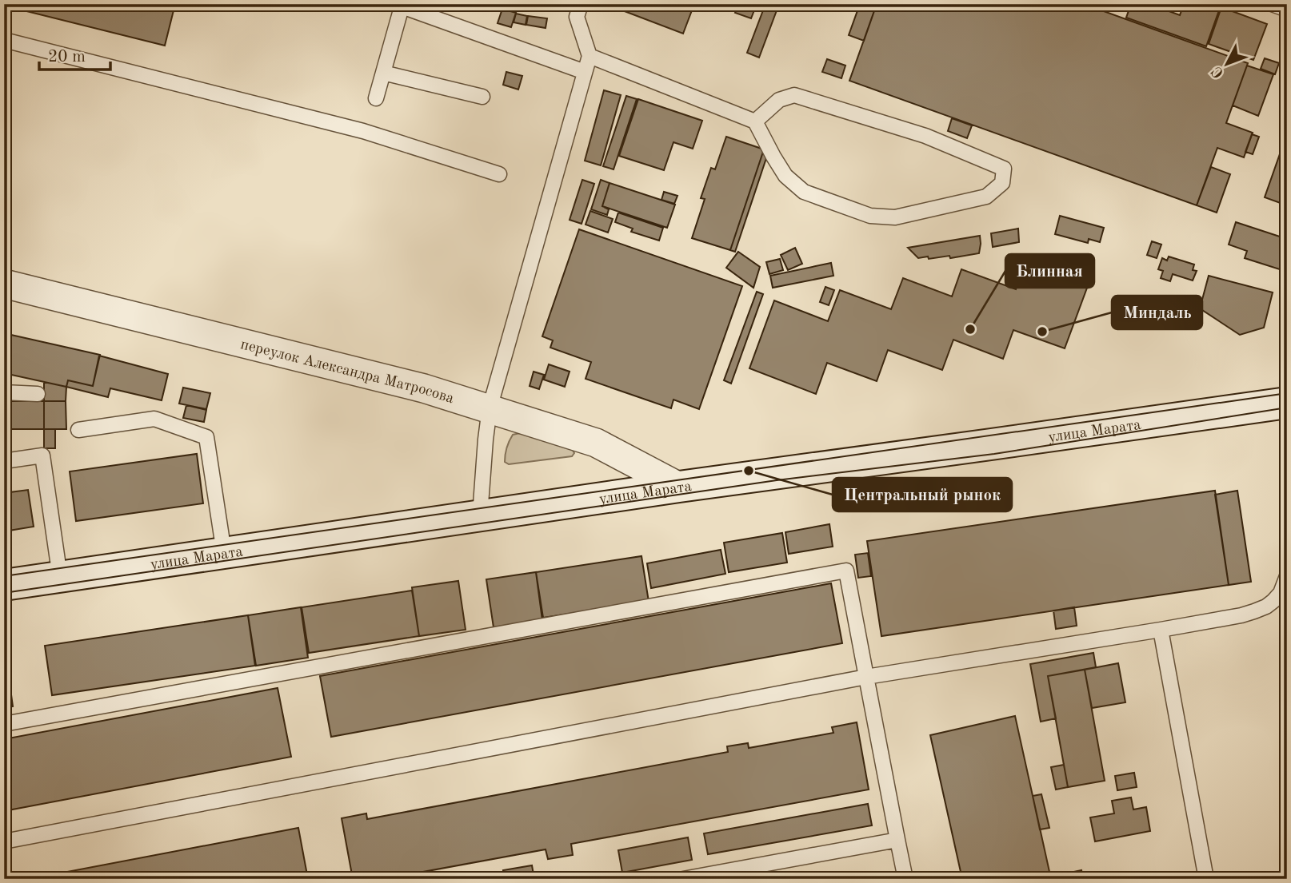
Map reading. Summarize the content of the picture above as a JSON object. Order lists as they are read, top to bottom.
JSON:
{
  "streets": {
    "street": ["переулок Александра Матросова", "улица Марата"]
  },
  "crossings": [
    ["переулок Александра Матросова", "улица Марата"]
  ],
  "places": ["Блинная", "Миндаль", "Центральный рынок"],
  "scale_bar": "20 m",
  "north": "bottom left"
}
